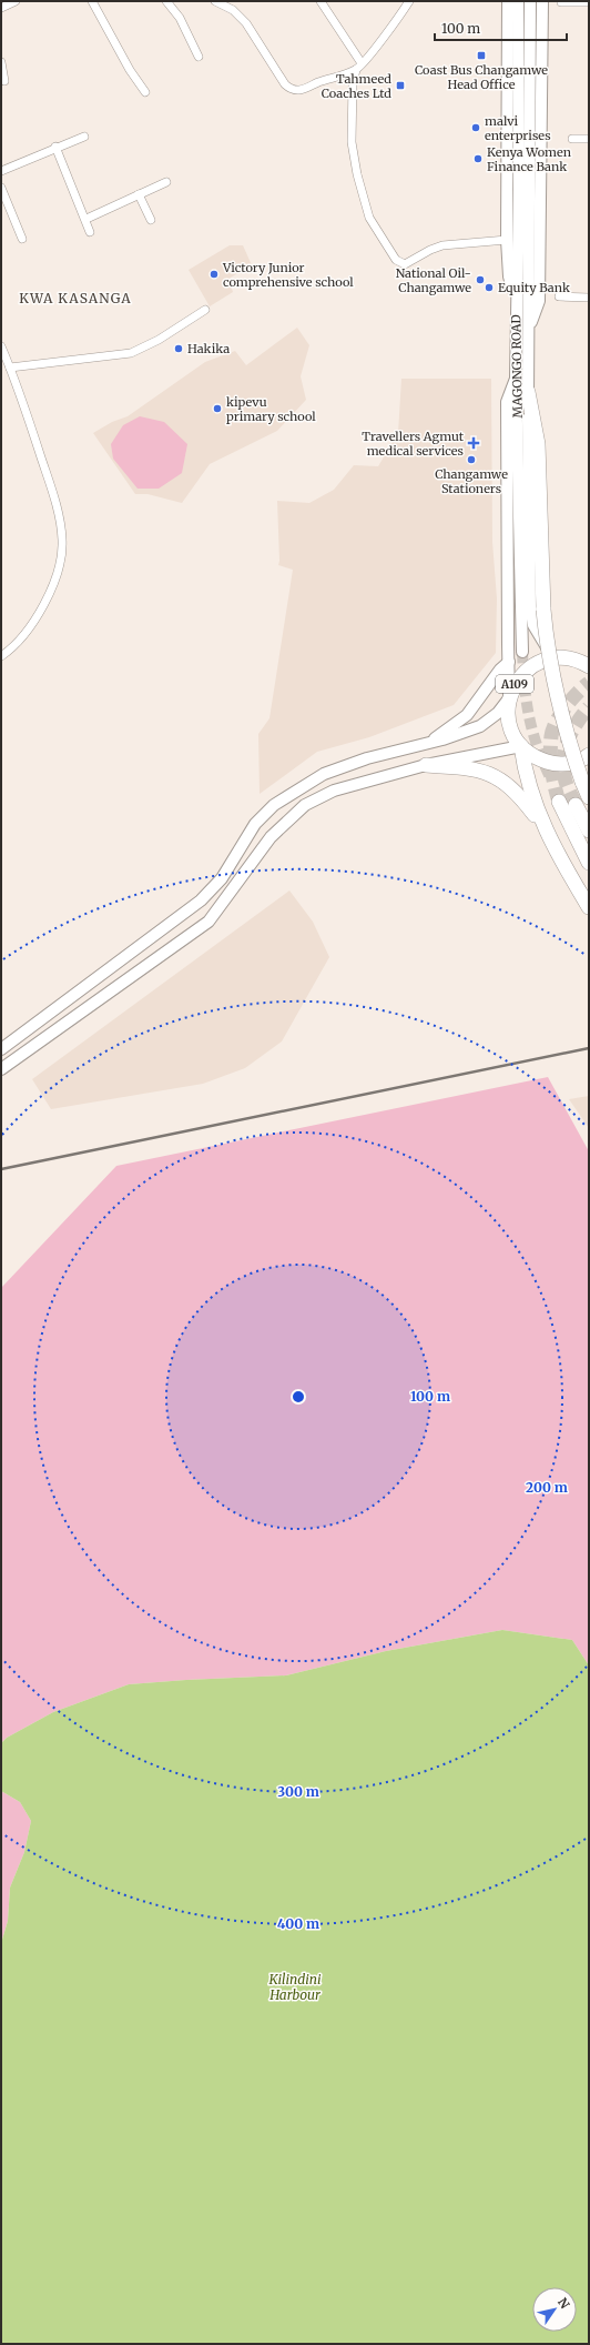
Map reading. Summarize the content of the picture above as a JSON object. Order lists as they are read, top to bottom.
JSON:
{
  "streets": {
    "highway": ["A109"],
    "main road": ["MAGONGO ROAD"]
  },
  "crossings": [
    ["MAGONGO ROAD", "A109"]
  ],
  "districts": ["KWA KASANGA"],
  "water": ["Kilindini Harbour"],
  "places": {
    "transit": ["Coast Bus Changamwe Head Office", "Tahmeed Coaches Ltd"],
    "other": [
      "malvi enterprises",
      "Kenya Women Finance Bank",
      "Victory Junior comprehensive school",
      "National Oil- Changamwe",
      "Equity Bank",
      "Hakika",
      "kipevu primary school",
      "Changamwe Stationers"
    ],
    "health": ["Travellers Agmut medical services"]
  },
  "scale_bar": "100 m",
  "north": "top right",
  "rings": [
    "100 m",
    "200 m",
    "300 m",
    "400 m"
  ]
}
